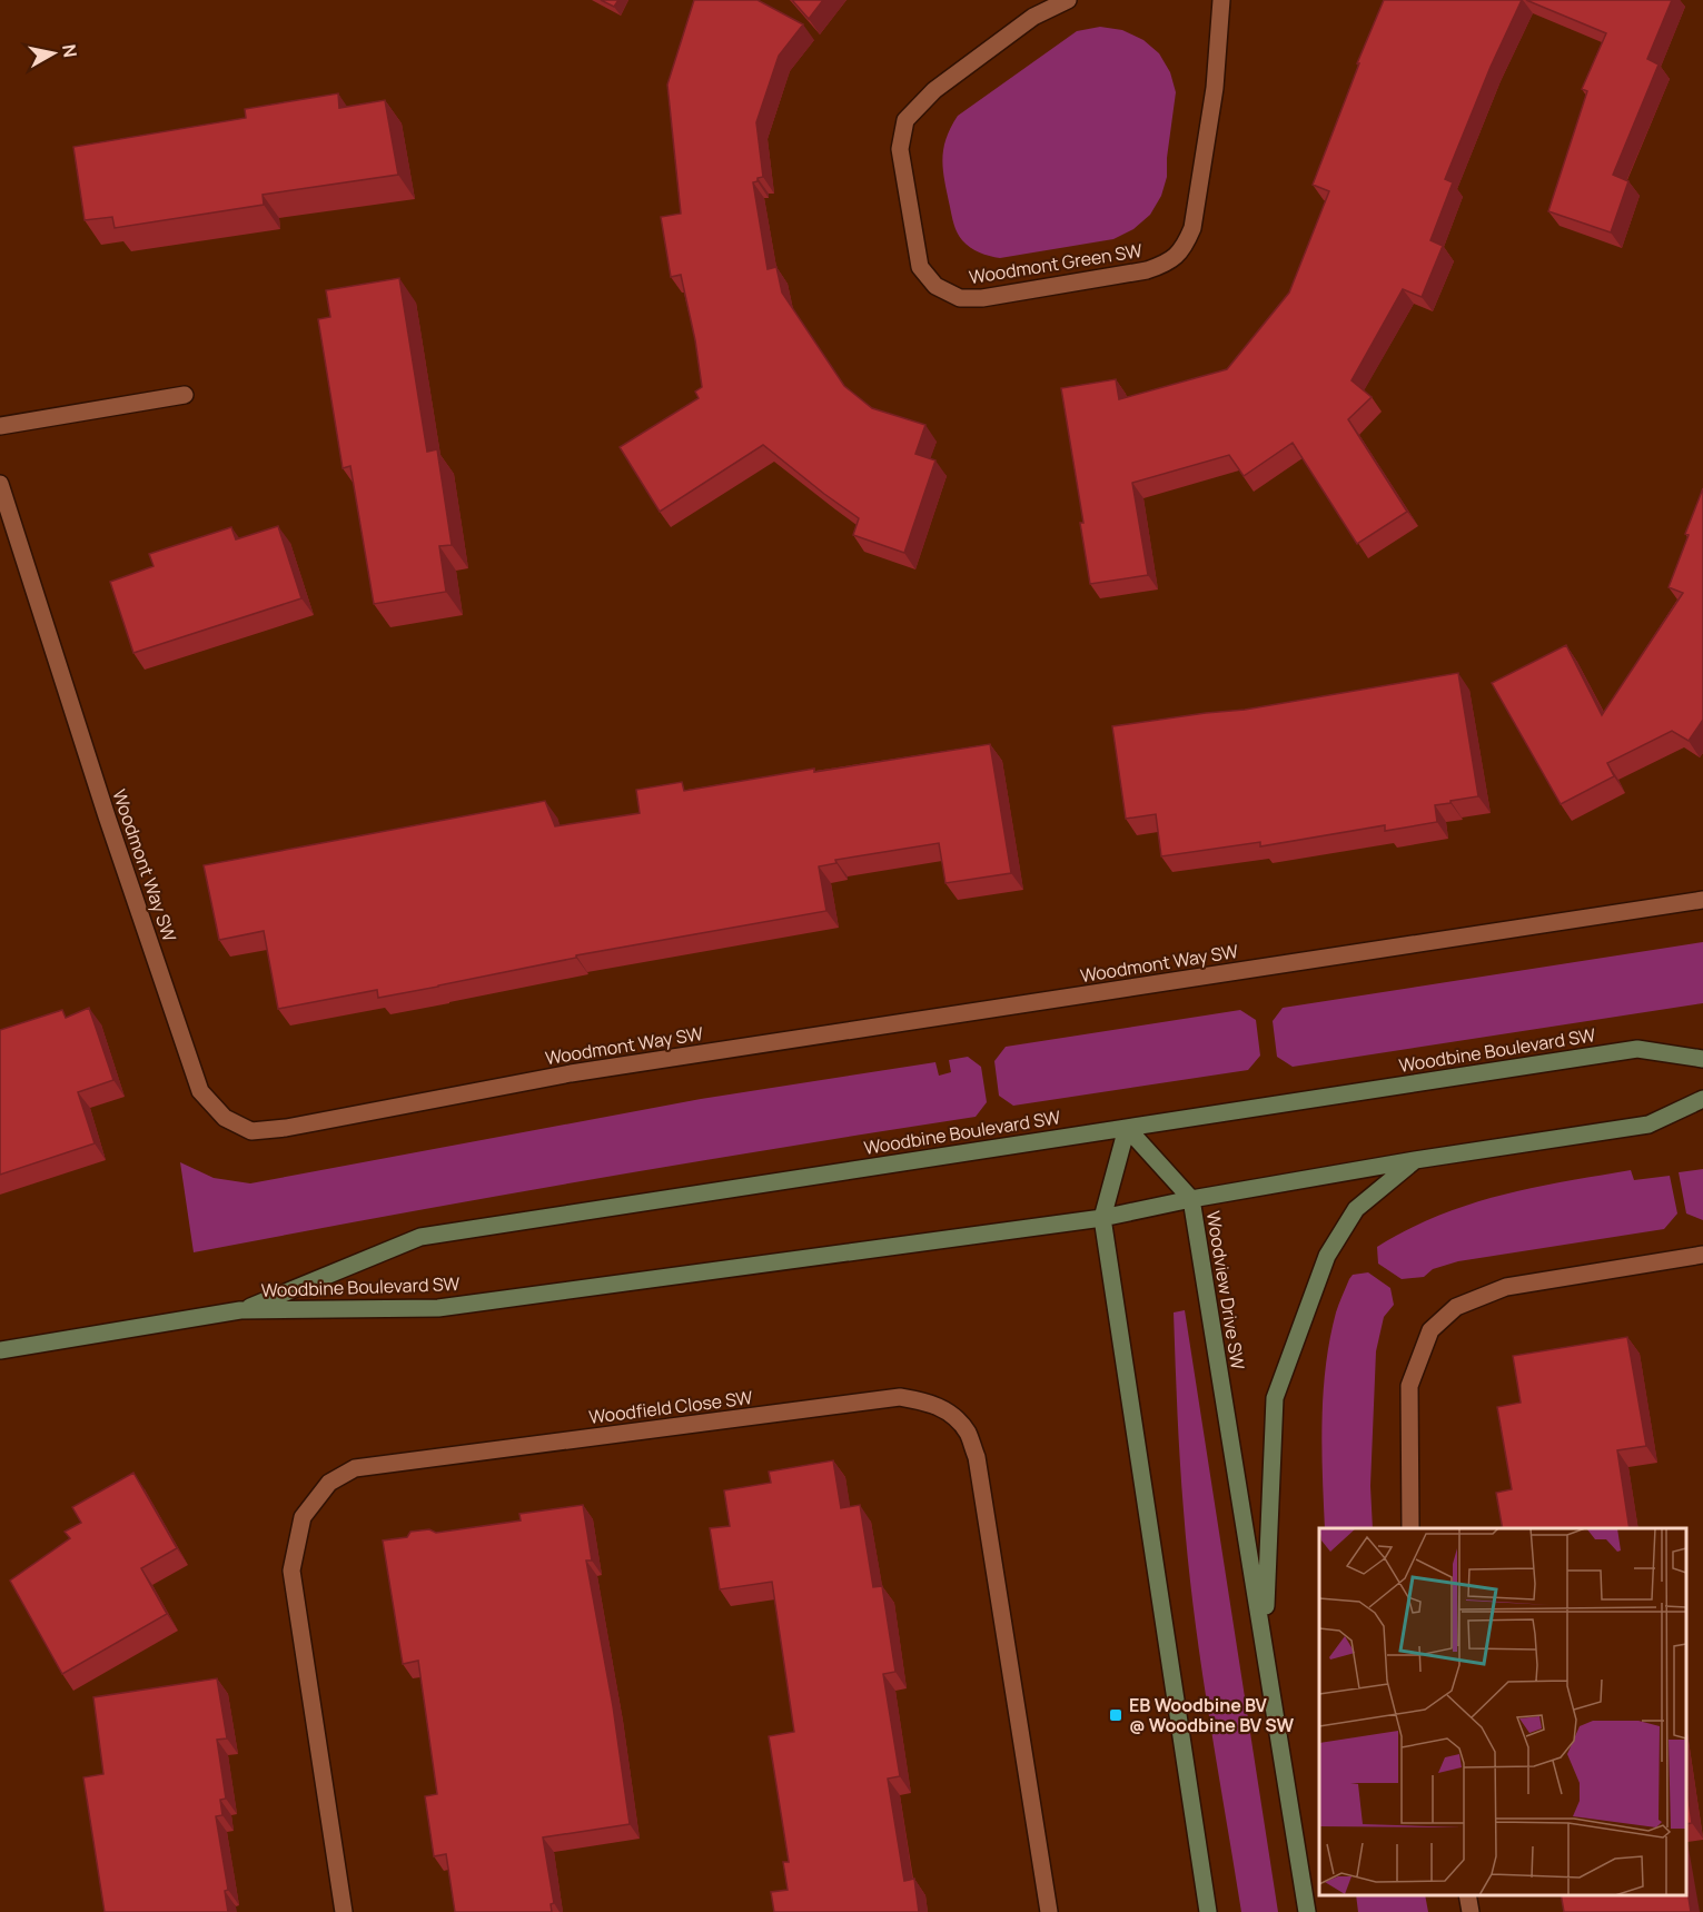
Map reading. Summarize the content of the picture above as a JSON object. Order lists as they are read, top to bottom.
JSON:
{
  "streets": {
    "street": [
      "Woodmont Green SW",
      "Woodmont Way SW",
      "Woodbine Boulevard SW",
      "Woodview Drive SW",
      "Woodfield Close SW"
    ]
  },
  "crossings": [
    ["Woodbine Boulevard SW", "Woodview Drive SW"]
  ],
  "places": {
    "transit": ["EB Woodbine BV @ Woodbine BV SW"]
  },
  "north": "right"
}
